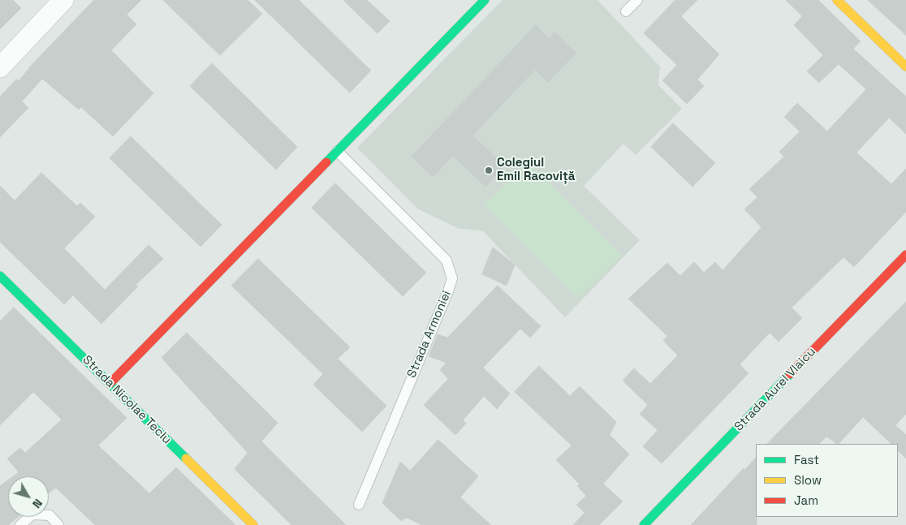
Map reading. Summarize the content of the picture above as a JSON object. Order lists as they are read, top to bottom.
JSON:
{
  "streets": {
    "street": ["Strada Aurel Vlaicu", "Strada Nicolae Teclu"],
    "lane": ["Strada Armoniei"]
  },
  "places": ["Colegiul Emil Racoviță"],
  "legend": ["Fast", "Slow", "Jam"],
  "north": "bottom right"
}
